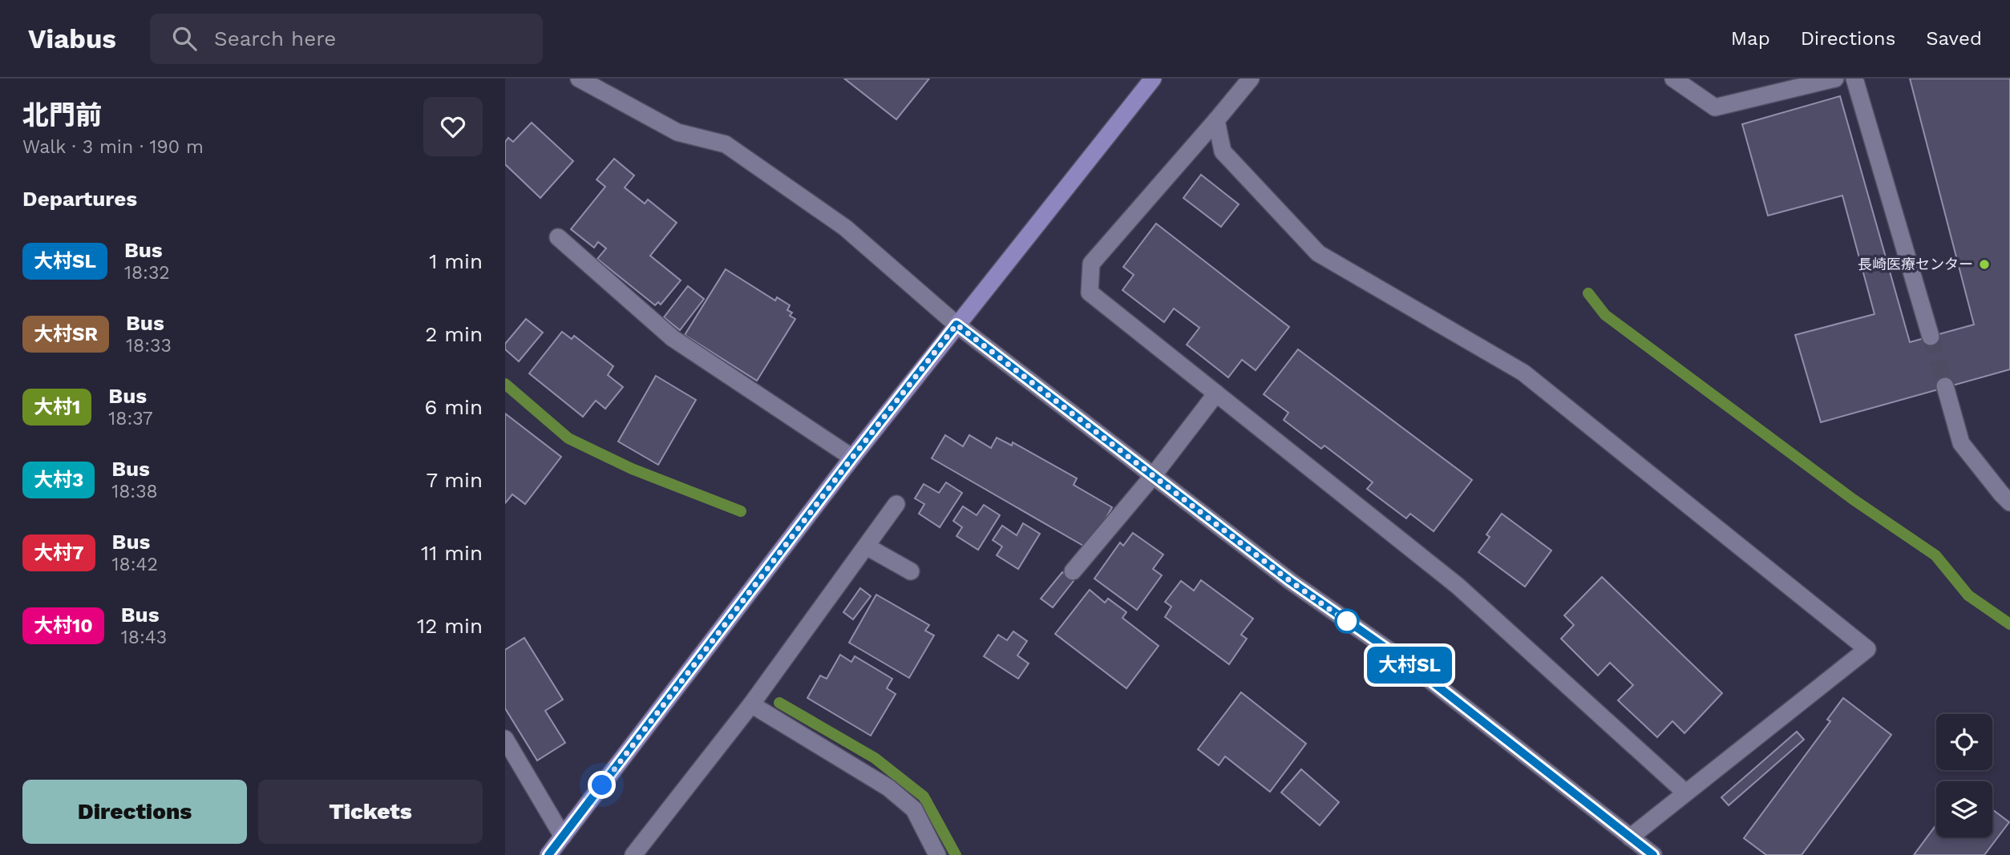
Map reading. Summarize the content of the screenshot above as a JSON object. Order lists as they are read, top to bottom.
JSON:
{
  "places": ["長崎医療センター"],
  "lines": ["bus line 大村SL"],
  "page": {
    "header": "Viabus",
    "search": "Search here",
    "nav": ["Map", "Directions", "Saved"],
    "heading": [
      ["北門前", "Walk · 3 min · 190 m"],
      "Departures"
    ],
    "on_map": "大村SL",
    "list": [
      {
        "mark": "大村SL",
        "name": "Bus",
        "note": "18:32",
        "value": "1 min"
      },
      {
        "mark": "大村SR",
        "name": "Bus",
        "note": "18:33",
        "value": "2 min"
      },
      {
        "mark": "大村1",
        "name": "Bus",
        "note": "18:37",
        "value": "6 min"
      },
      {
        "mark": "大村3",
        "name": "Bus",
        "note": "18:38",
        "value": "7 min"
      },
      {
        "mark": "大村7",
        "name": "Bus",
        "note": "18:42",
        "value": "11 min"
      },
      {
        "mark": "大村10",
        "name": "Bus",
        "note": "18:43",
        "value": "12 min"
      }
    ],
    "buttons": ["Directions", "Tickets"]
  }
}
